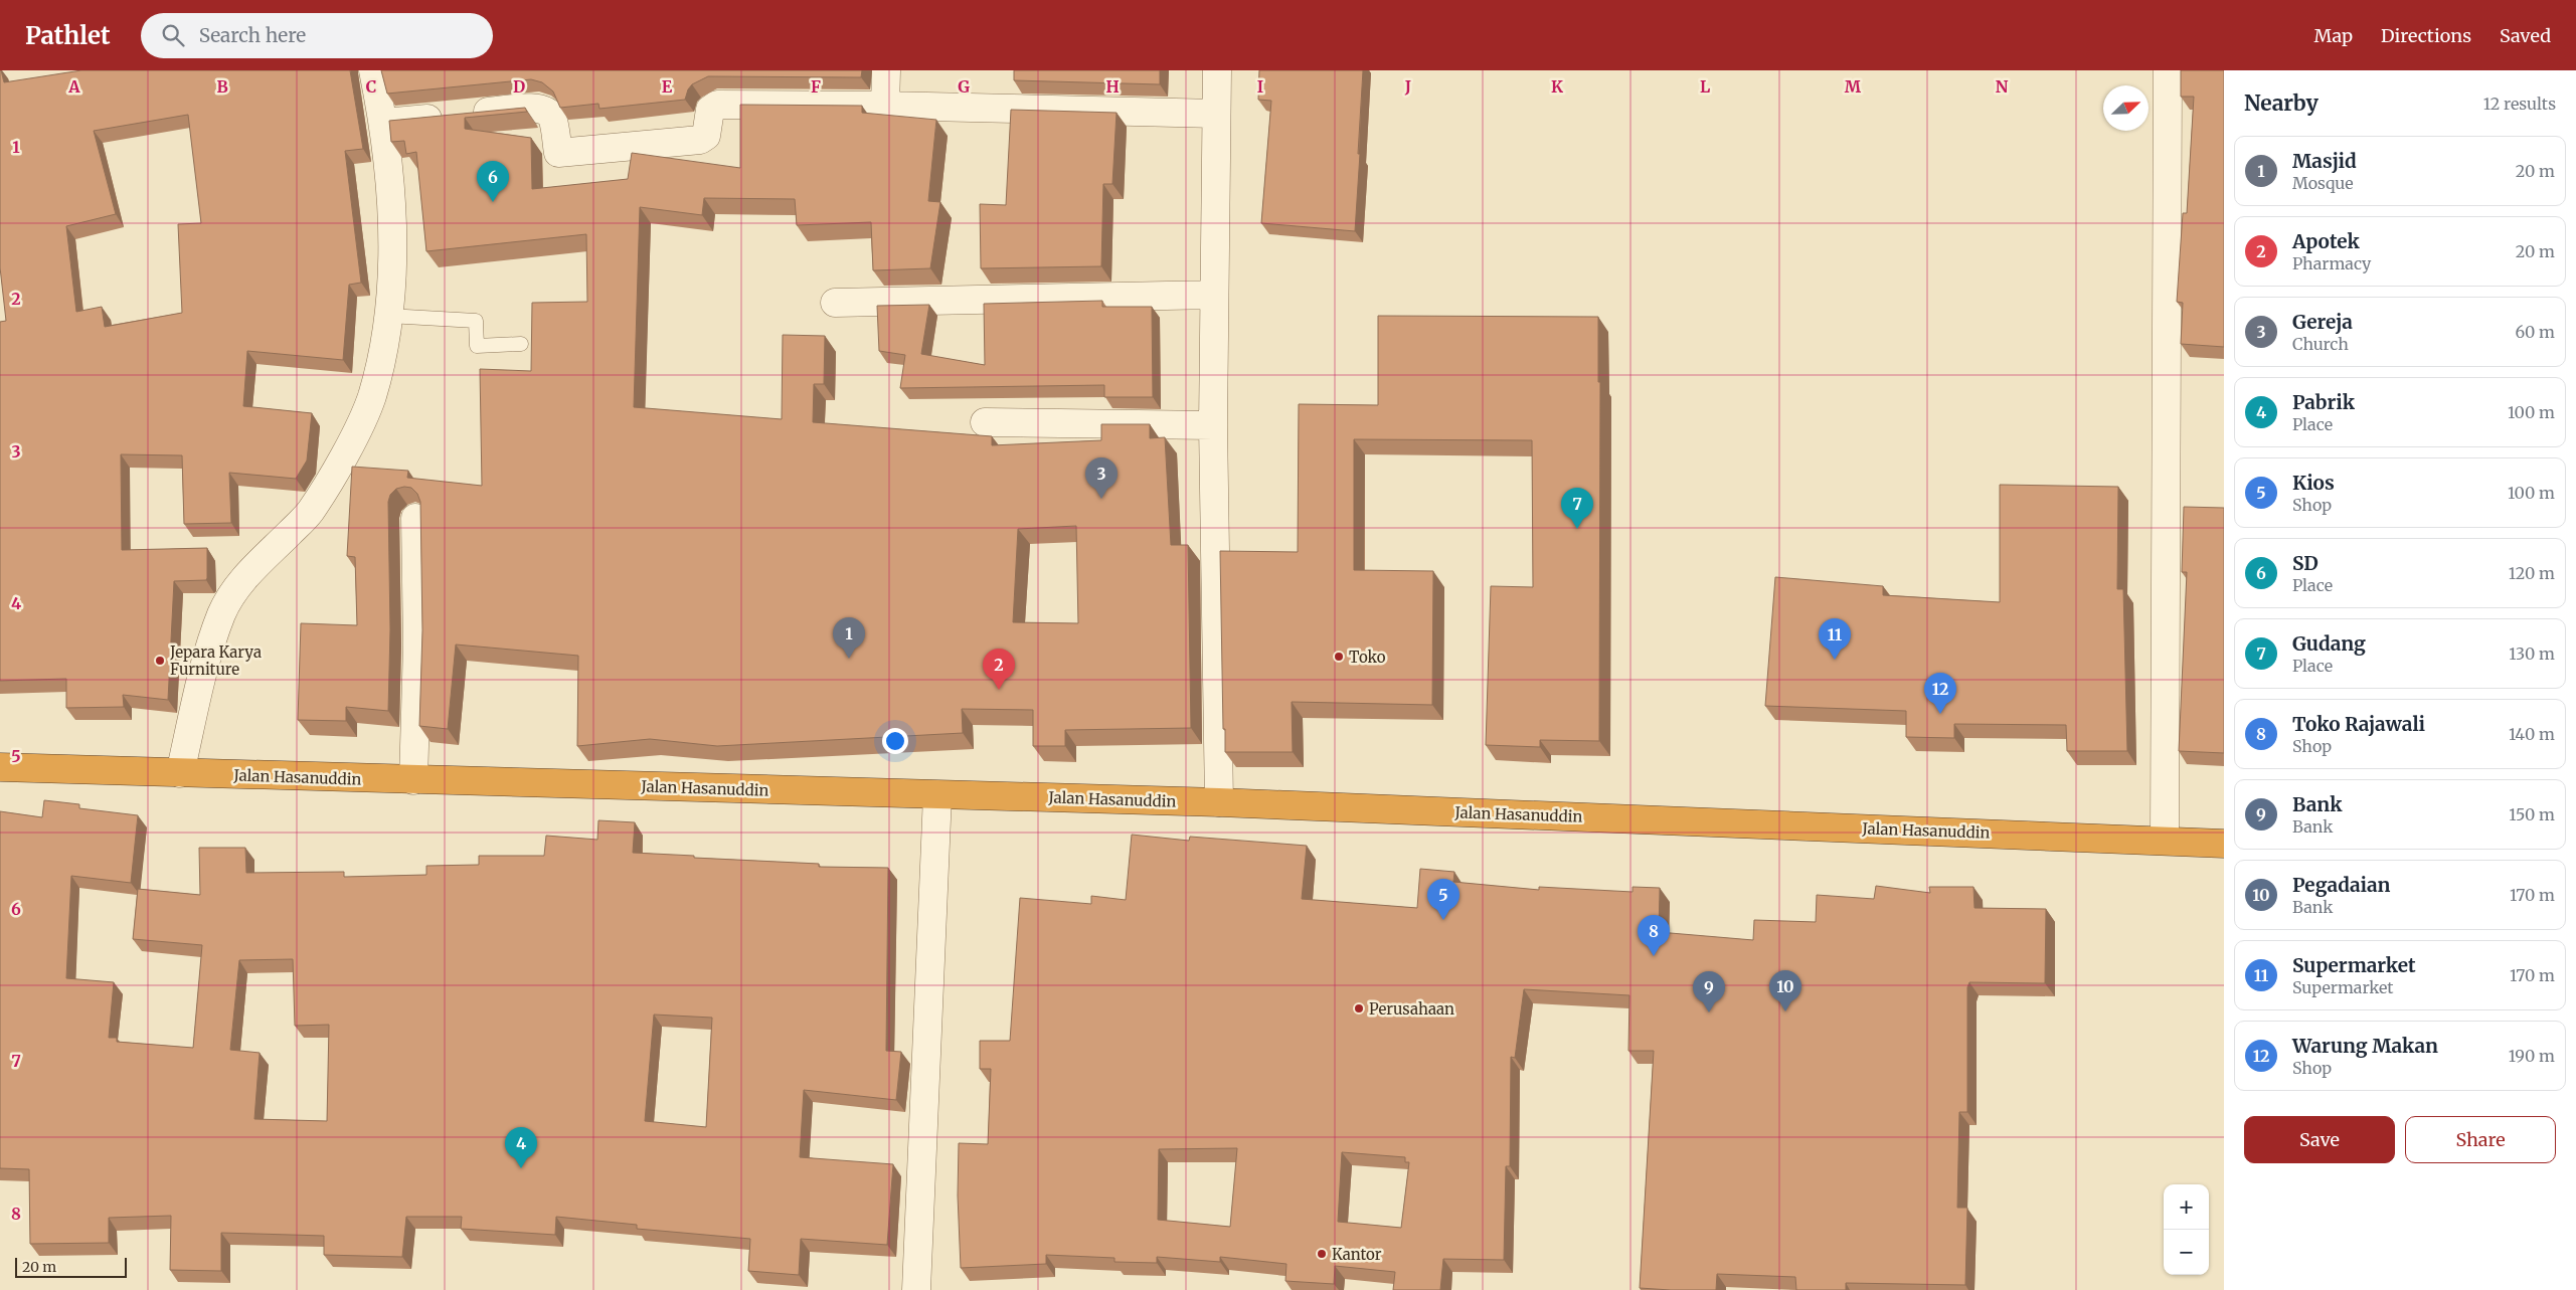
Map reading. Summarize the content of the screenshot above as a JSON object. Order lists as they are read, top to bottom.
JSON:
{
  "streets": {
    "highway": ["Jalan Hasanuddin"]
  },
  "places": [
    "Toko",
    "Jepara Karya Furniture",
    "Perusahaan",
    "Kantor"
  ],
  "scale_bar": "20 m",
  "north": "top right",
  "page": {
    "header": "Pathlet",
    "search": "Search here",
    "nav": ["Map", "Directions", "Saved"],
    "heading": ["Nearby", "12 results"],
    "list": [
      {
        "mark": "1",
        "name": "Masjid",
        "note": "Mosque",
        "value": "20 m"
      },
      {
        "mark": "2",
        "name": "Apotek",
        "note": "Pharmacy",
        "value": "20 m"
      },
      {
        "mark": "3",
        "name": "Gereja",
        "note": "Church",
        "value": "60 m"
      },
      {
        "mark": "4",
        "name": "Pabrik",
        "note": "Place",
        "value": "100 m"
      },
      {
        "mark": "5",
        "name": "Kios",
        "note": "Shop",
        "value": "100 m"
      },
      {
        "mark": "6",
        "name": "SD",
        "note": "Place",
        "value": "120 m"
      },
      {
        "mark": "7",
        "name": "Gudang",
        "note": "Place",
        "value": "130 m"
      },
      {
        "mark": "8",
        "name": "Toko Rajawali",
        "note": "Shop",
        "value": "140 m"
      },
      {
        "mark": "9",
        "name": "Bank",
        "note": "Bank",
        "value": "150 m"
      },
      {
        "mark": "10",
        "name": "Pegadaian",
        "note": "Bank",
        "value": "170 m"
      },
      {
        "mark": "11",
        "name": "Supermarket",
        "note": "Supermarket",
        "value": "170 m"
      },
      {
        "mark": "12",
        "name": "Warung Makan",
        "note": "Shop",
        "value": "190 m"
      }
    ],
    "pins": [
      "6",
      "3",
      "7",
      "1",
      "11",
      "2",
      "12",
      "5",
      "8",
      "10",
      "9",
      "4"
    ],
    "buttons": ["Save", "Share"],
    "map_buttons": ["+", "−"],
    "scale": "20 m"
  },
  "grid": {
    "columns": [
      "A",
      "B",
      "C",
      "D",
      "E",
      "F",
      "G",
      "H",
      "I",
      "J",
      "K",
      "L",
      "M",
      "N"
    ],
    "rows": [
      "1",
      "2",
      "3",
      "4",
      "5",
      "6",
      "7",
      "8"
    ]
  }
}
